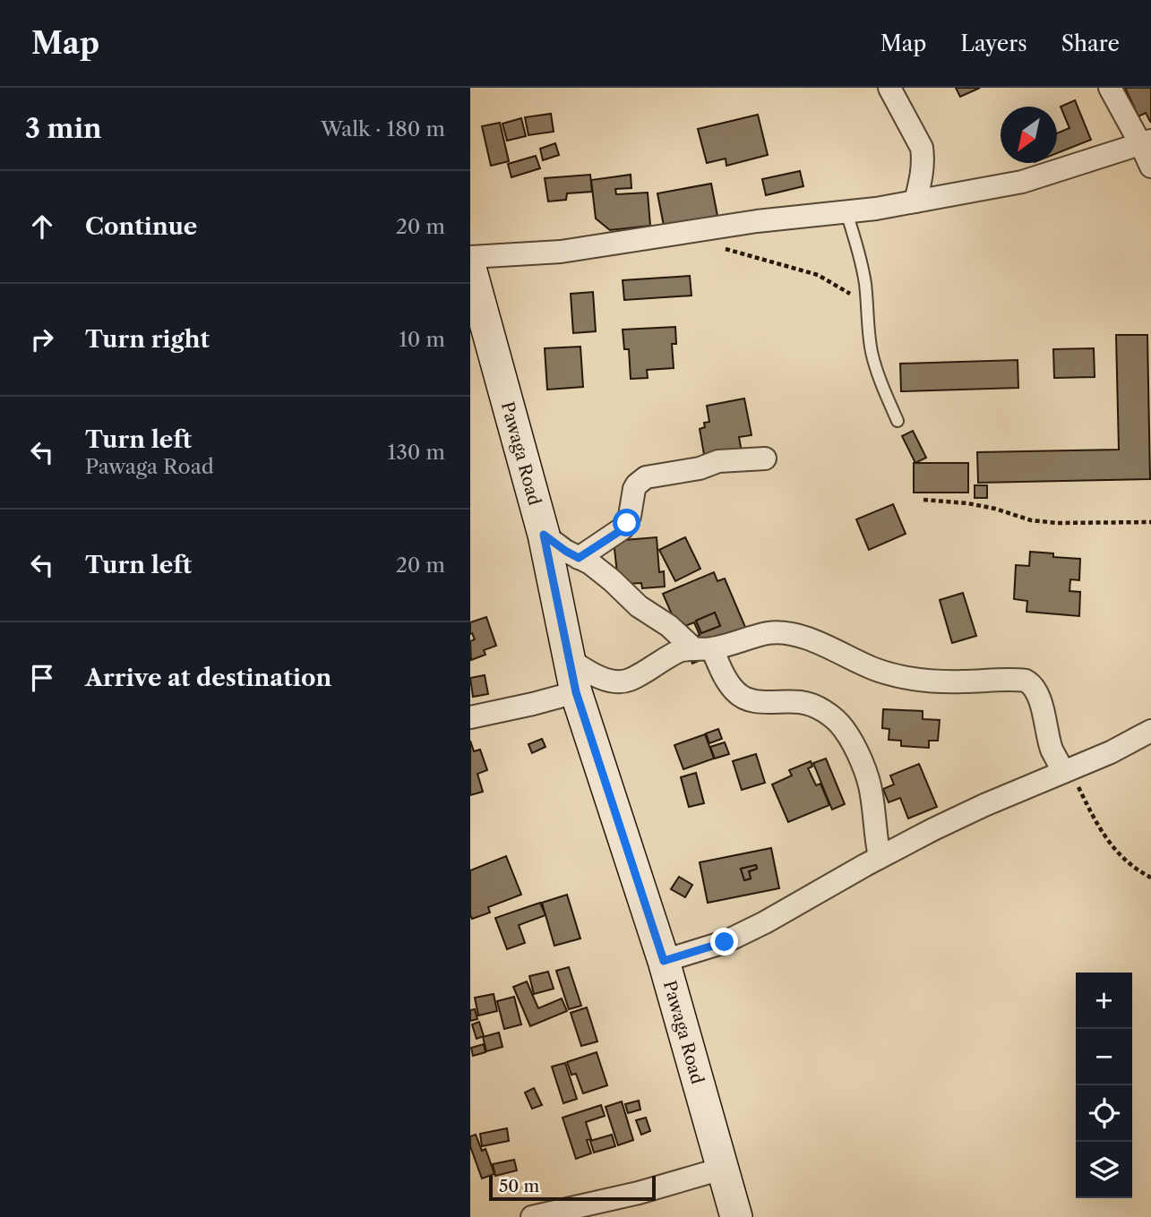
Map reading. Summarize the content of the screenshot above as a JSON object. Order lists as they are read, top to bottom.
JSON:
{
  "streets": {
    "main road": ["Pawaga Road"]
  },
  "scale_bar": "50 m",
  "north": "bottom left",
  "page": {
    "header": "Map",
    "nav": ["Map", "Layers", "Share"],
    "heading": ["3 min", "Walk · 180 m"],
    "list": [
      ["Continue", "20 m"],
      ["Turn right", "10 m"],
      ["Turn left", "Pawaga Road", "130 m"],
      ["Turn left", "20 m"],
      "Arrive at destination"
    ],
    "map_buttons": ["+", "−"],
    "scale": "50 m"
  }
}
